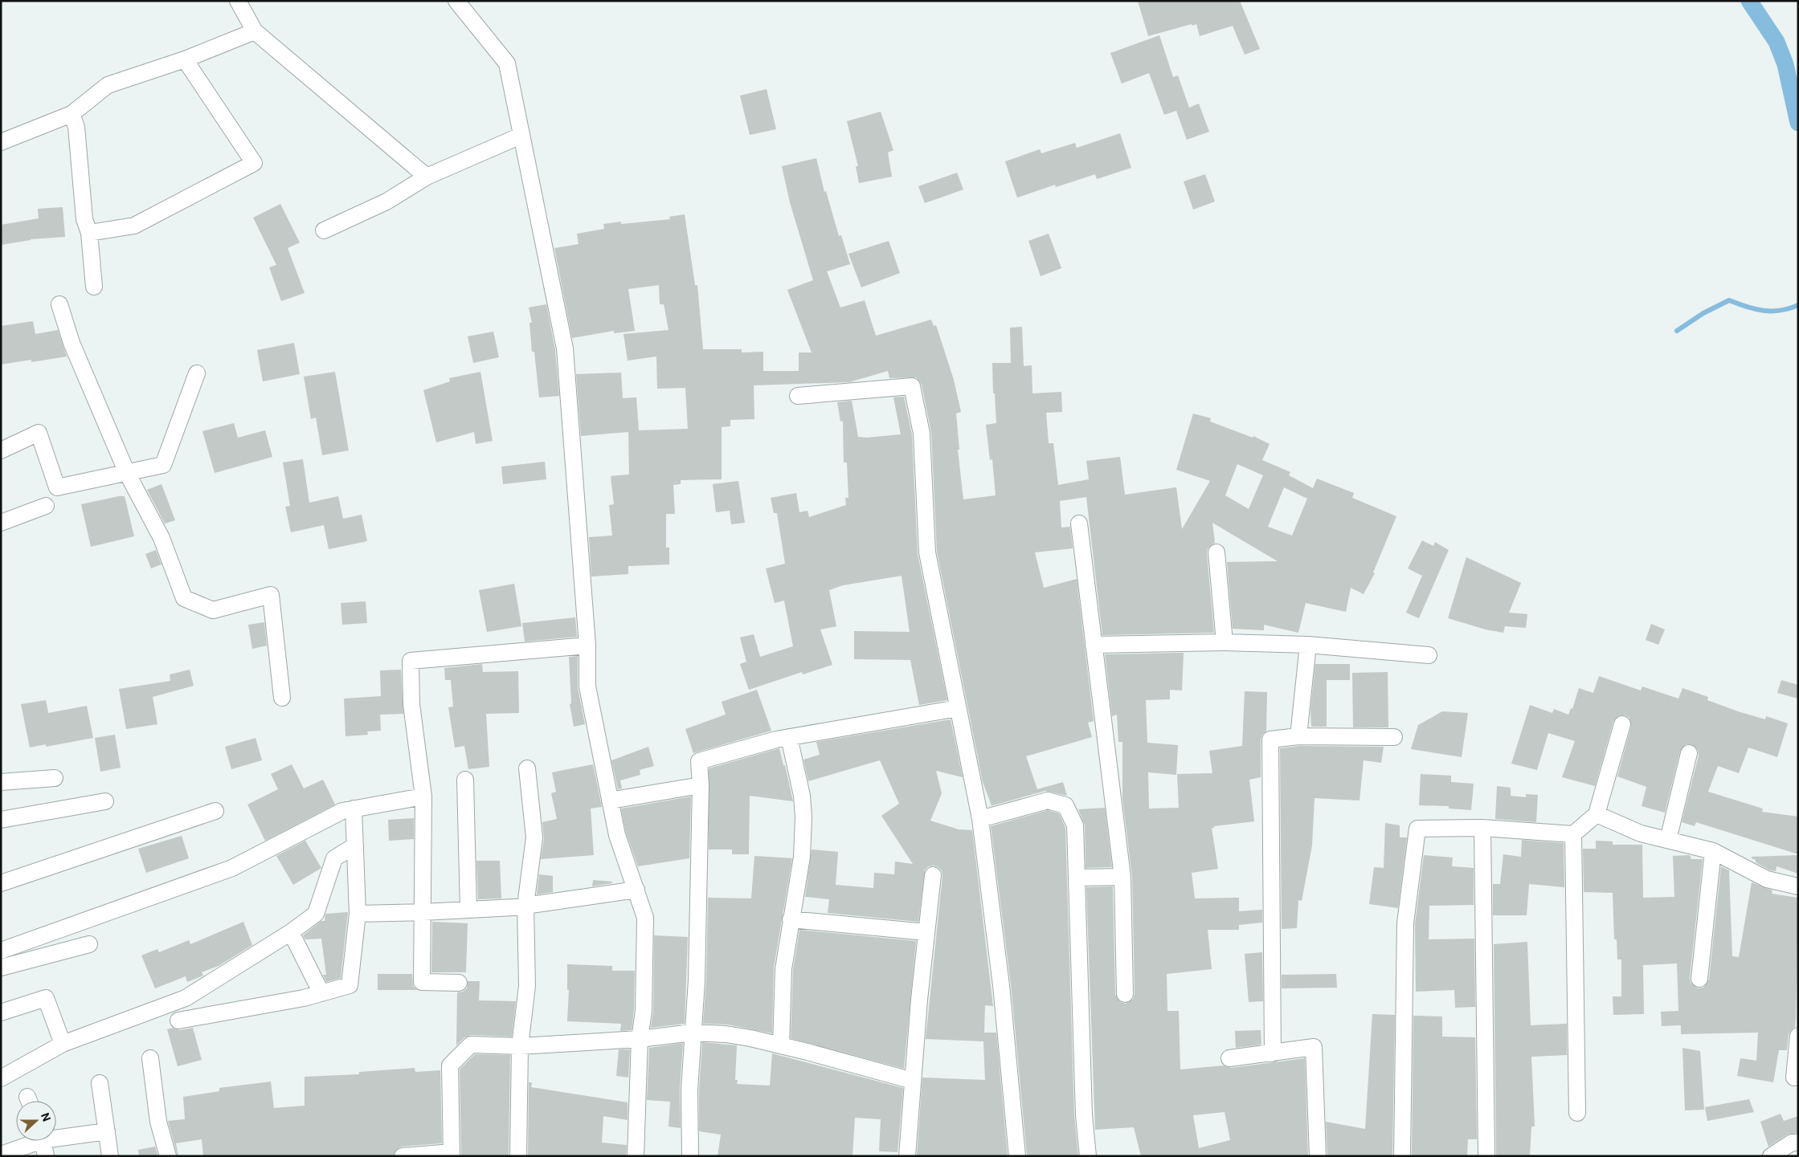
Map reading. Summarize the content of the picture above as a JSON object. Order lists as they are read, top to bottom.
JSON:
{
  "north": "right"
}
